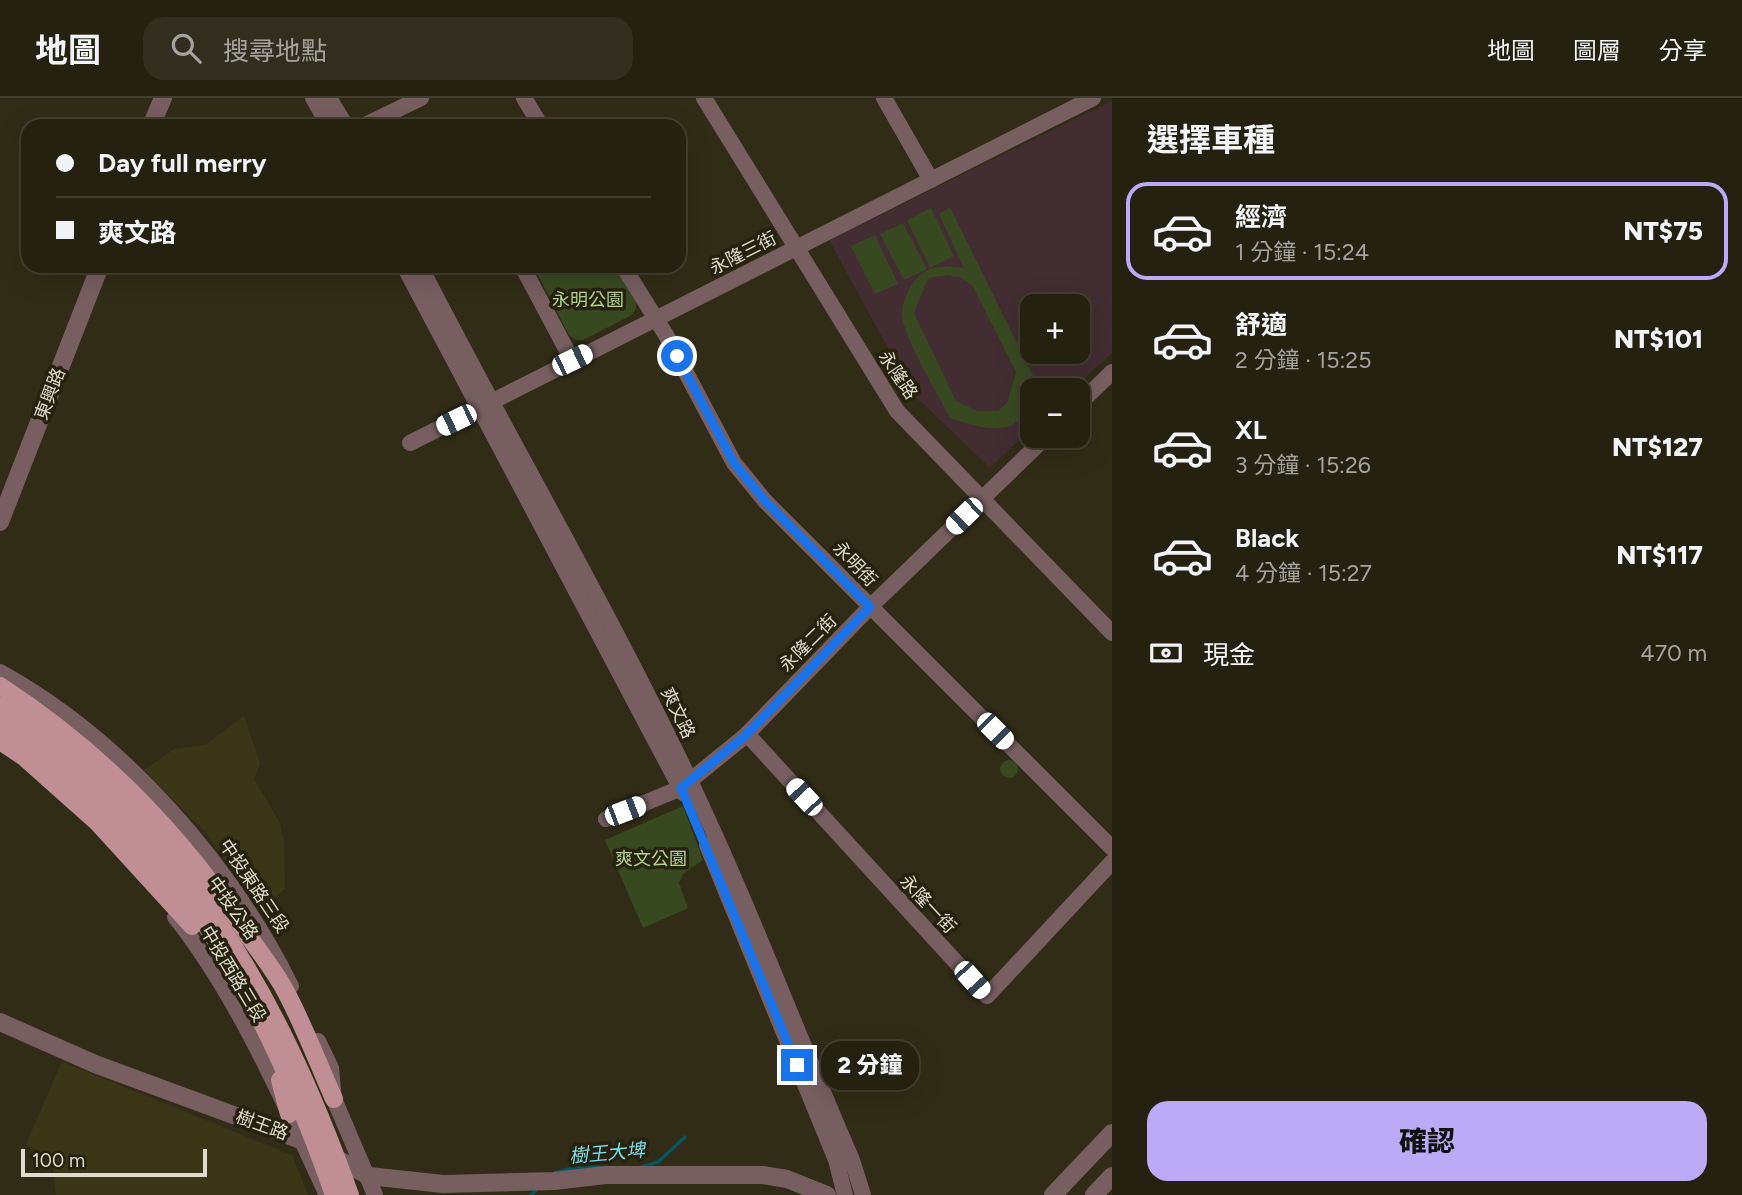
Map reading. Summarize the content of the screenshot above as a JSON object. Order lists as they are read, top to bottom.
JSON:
{
  "streets": {
    "main road": ["中投公路"],
    "street": [
      "永隆三街",
      "永隆路",
      "東興路",
      "永明街",
      "永隆二街",
      "爽文路",
      "中投東路三段",
      "永隆一街",
      "中投西路三段",
      "樹王路"
    ]
  },
  "crossings": [
    ["永隆三街", "永隆路"],
    ["永隆三街", "永明街"],
    ["永隆三街", "爽文路"],
    ["永隆路", "永隆二街"],
    ["永明街", "永隆二街"],
    ["永隆二街", "爽文路"],
    ["永隆二街", "永隆一街"],
    ["中投東路三段", "樹王路"],
    ["中投西路三段", "樹王路"]
  ],
  "water": ["樹王大埤"],
  "parks": ["永明公園", "爽文公園"],
  "scale_bar": "100 m",
  "page": {
    "header": "地圖",
    "search": "搜尋地點",
    "nav": ["地圖", "圖層", "分享"],
    "heading": "選擇車種",
    "banner": ["Day full merry", "爽文路"],
    "list": [
      {
        "name": "經濟",
        "note": "1 分鐘 · 15:24",
        "value": "NT$75"
      },
      {
        "name": "舒適",
        "note": "2 分鐘 · 15:25",
        "value": "NT$101"
      },
      {
        "name": "XL",
        "note": "3 分鐘 · 15:26",
        "value": "NT$127"
      },
      {
        "name": "Black",
        "note": "4 分鐘 · 15:27",
        "value": "NT$117"
      }
    ],
    "map_buttons": ["+", "−"],
    "pay": ["現金", "470 m"],
    "bubble": "2 分鐘",
    "buttons": "確認",
    "scale": "100 m"
  }
}
